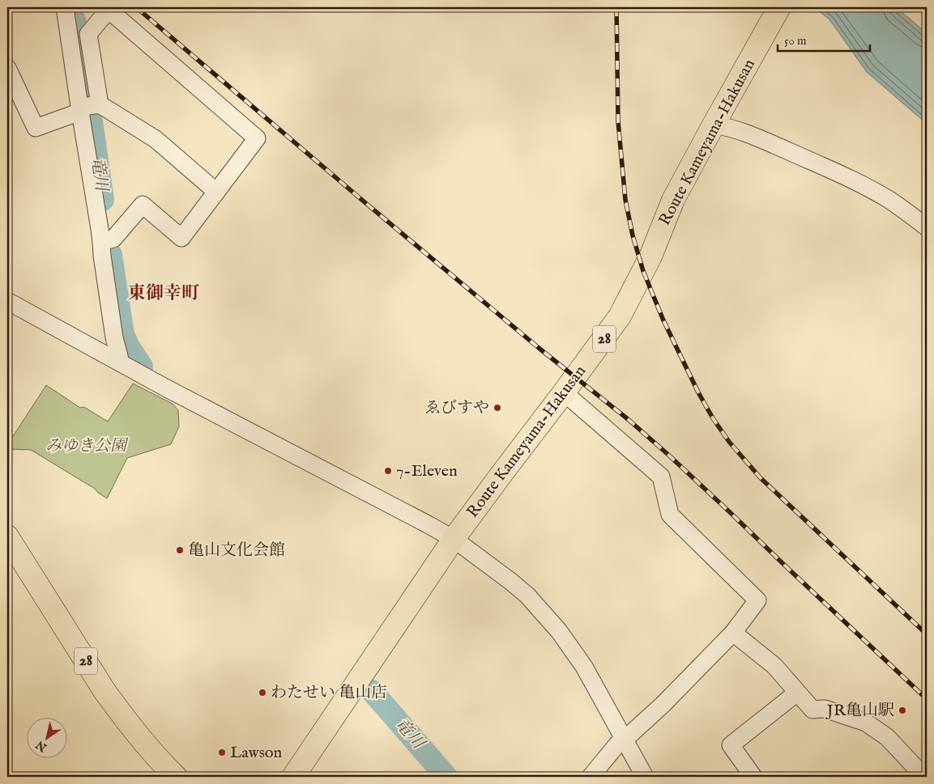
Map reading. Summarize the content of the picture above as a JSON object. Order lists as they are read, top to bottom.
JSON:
{
  "streets": {
    "main road": ["Route Kameyama-Hakusan", "28"]
  },
  "districts": ["東御幸町"],
  "water": ["竜川"],
  "parks": ["みゆき公園"],
  "places": [
    "ゑびすや",
    "7-Eleven",
    "亀山文化会館",
    "わたせい 亀山店",
    "JR亀山駅",
    "Lawson"
  ],
  "scale_bar": "50 m",
  "north": "bottom left"
}
